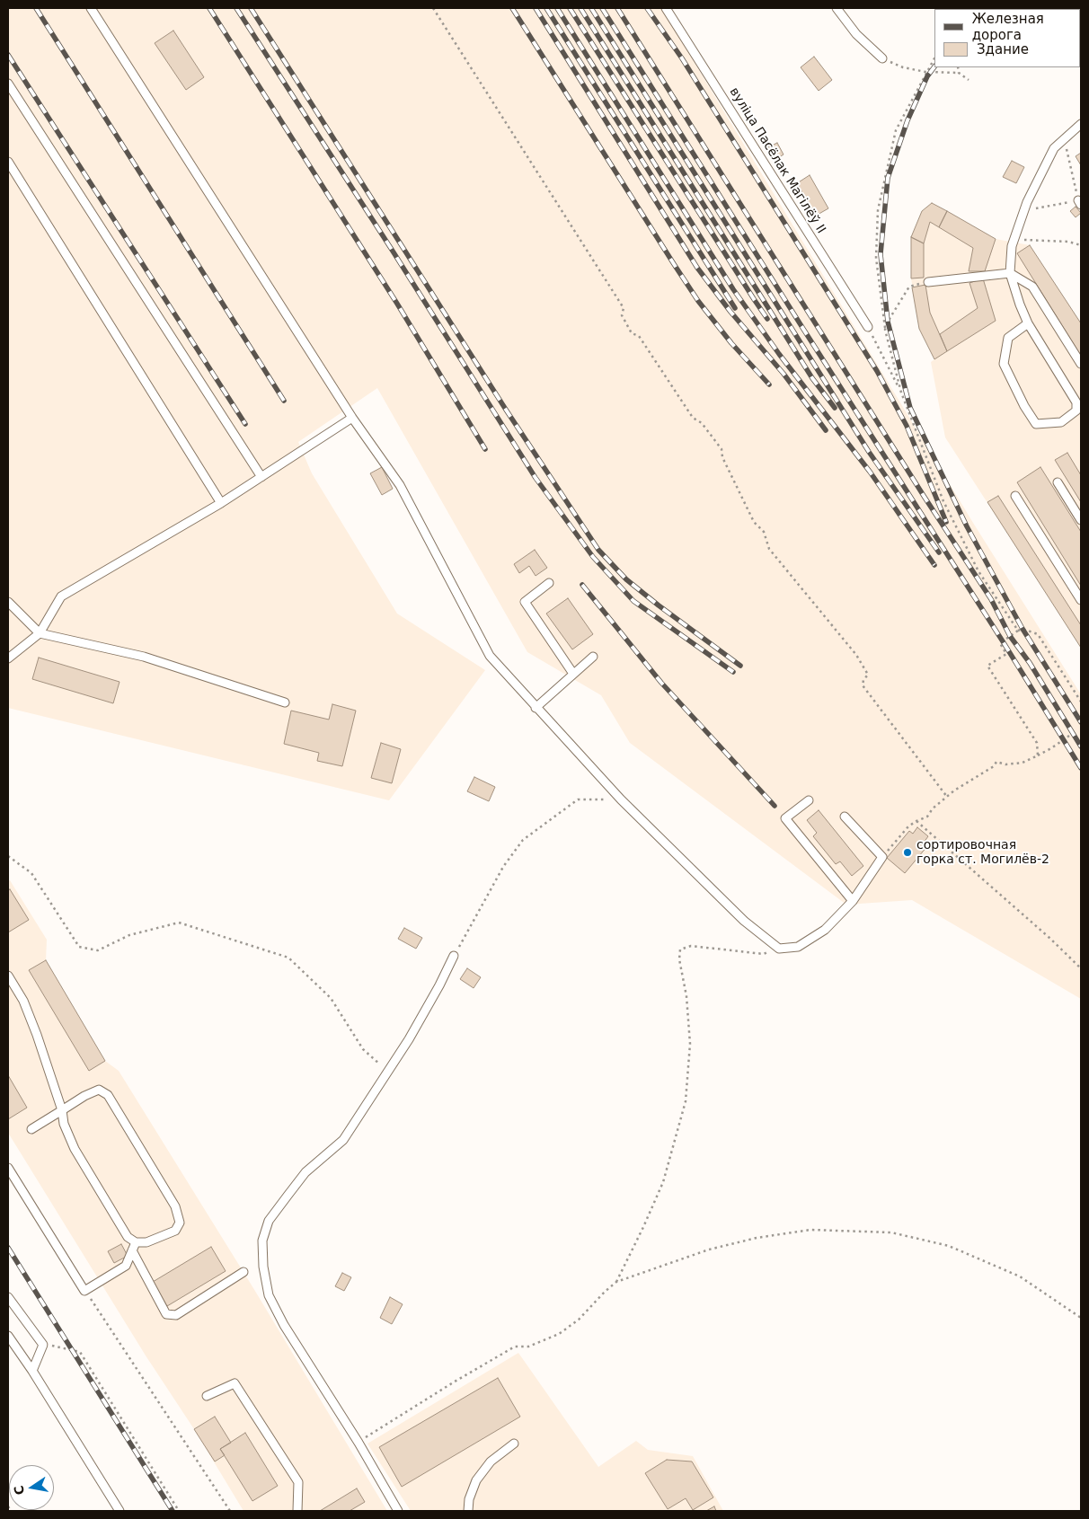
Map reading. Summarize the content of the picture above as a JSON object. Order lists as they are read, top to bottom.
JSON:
{
  "streets": {
    "lane": ["вуліца Пасёлак Магілёў II"]
  },
  "places": ["сортировочная горка ст. Могилёв-2"],
  "legend": ["Железная дорога", "Здание"],
  "north": "left"
}
